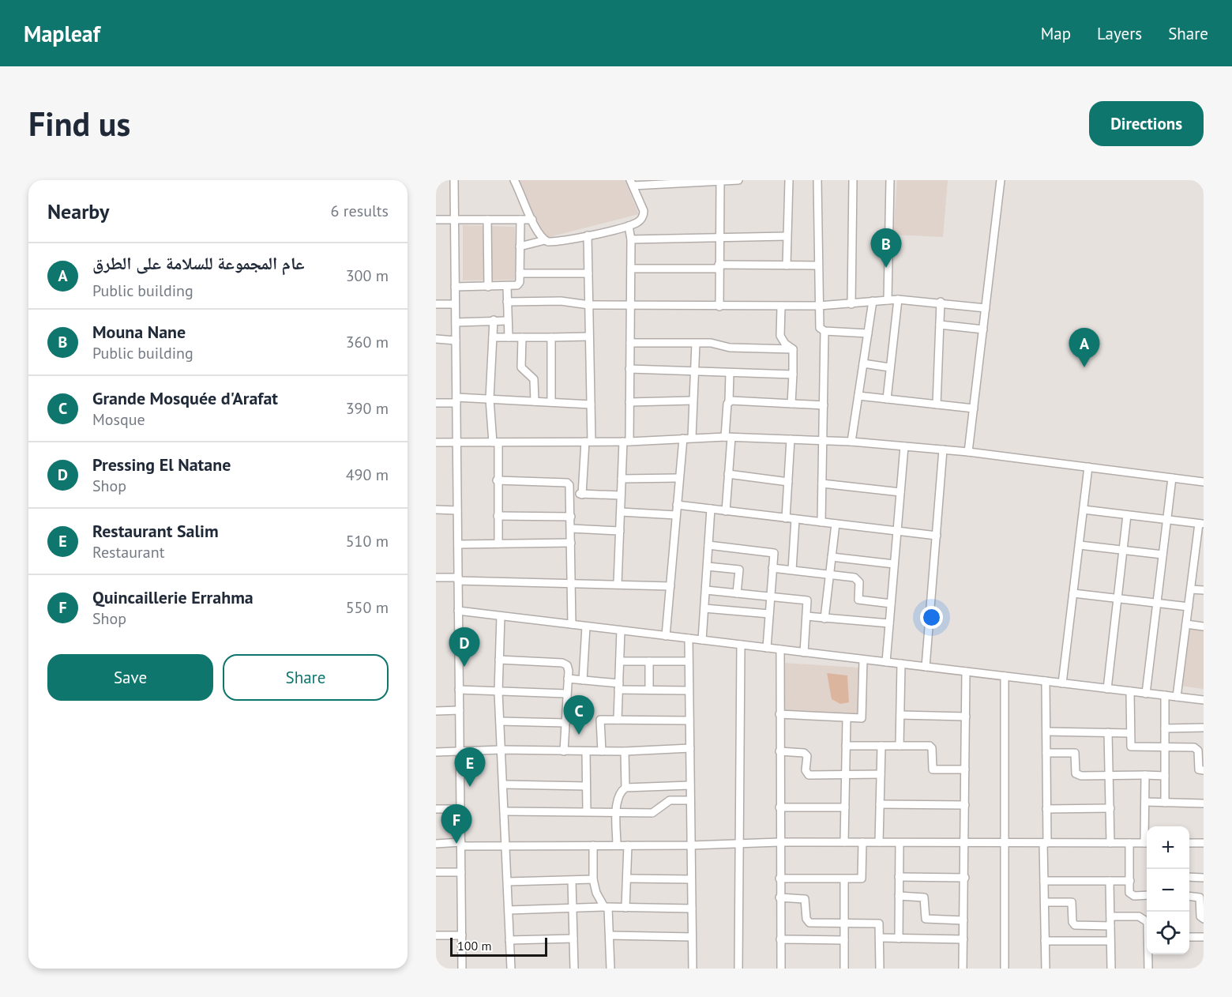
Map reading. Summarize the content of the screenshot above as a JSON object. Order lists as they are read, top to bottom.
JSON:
{
  "scale_bar": "100 m",
  "page": {
    "header": "Mapleaf",
    "nav": ["Map", "Layers", "Share"],
    "buttons": [
      "Directions",
      ["Save", "Share"]
    ],
    "title": "Find us",
    "heading": ["Nearby", "6 results"],
    "pins": [
      "B",
      "A",
      "D",
      "C",
      "E",
      "F"
    ],
    "list": [
      {
        "mark": "A",
        "name": "عام المجموعة للسلامة على الطرق",
        "note": "Public building",
        "value": "300 m"
      },
      {
        "mark": "B",
        "name": "Mouna Nane",
        "note": "Public building",
        "value": "360 m"
      },
      {
        "mark": "C",
        "name": "Grande Mosquée d'Arafat",
        "note": "Mosque",
        "value": "390 m"
      },
      {
        "mark": "D",
        "name": "Pressing El Natane",
        "note": "Shop",
        "value": "490 m"
      },
      {
        "mark": "E",
        "name": "Restaurant Salim",
        "note": "Restaurant",
        "value": "510 m"
      },
      {
        "mark": "F",
        "name": "Quincaillerie Errahma",
        "note": "Shop",
        "value": "550 m"
      }
    ],
    "map_buttons": ["+", "−"],
    "scale": "100 m"
  }
}
